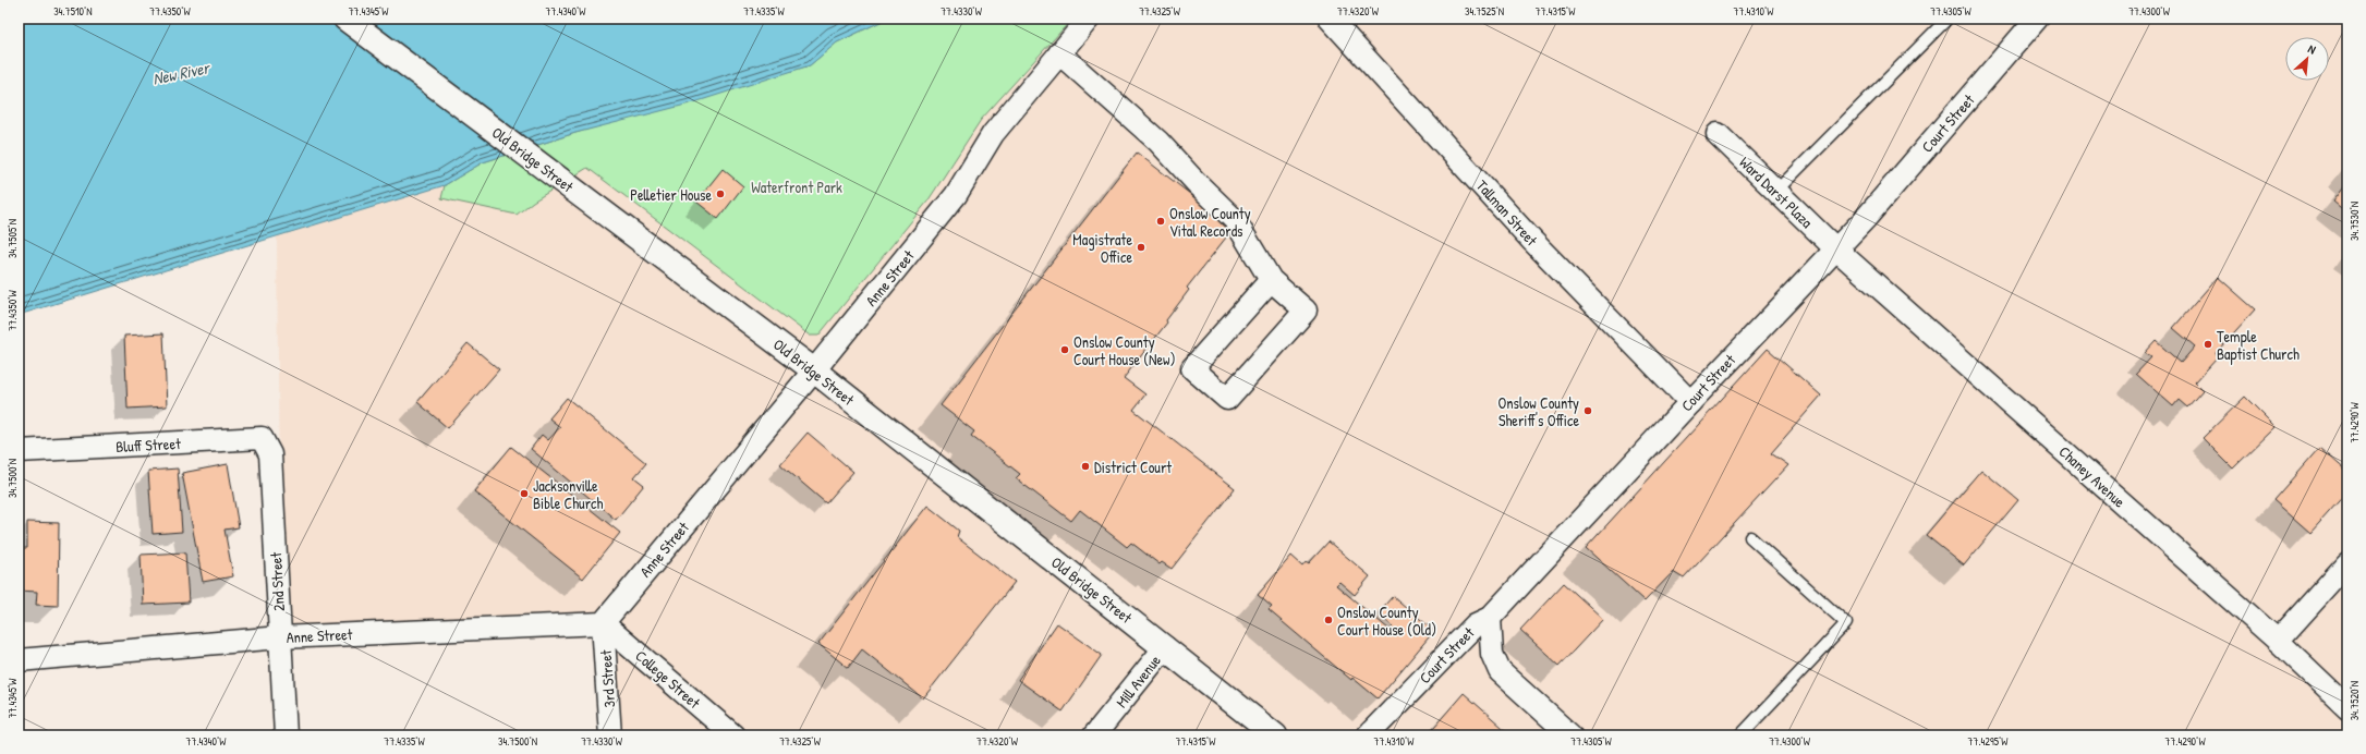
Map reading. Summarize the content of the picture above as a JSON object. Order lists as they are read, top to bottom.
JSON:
{
  "streets": {
    "main road": ["Old Bridge Street"],
    "street": [
      "Court Street",
      "Ward Darst Plaza",
      "Tallman Street",
      "Anne Street",
      "Bluff Street",
      "Chaney Avenue",
      "2nd Street",
      "3rd Street",
      "College Street",
      "Mill Avenue"
    ]
  },
  "crossings": [
    ["Court Street", "Ward Darst Plaza"],
    ["Court Street", "Tallman Street"],
    ["Court Street", "Chaney Avenue"],
    ["Old Bridge Street", "Anne Street"],
    ["Old Bridge Street", "Mill Avenue"],
    ["Ward Darst Plaza", "Chaney Avenue"],
    ["Anne Street", "2nd Street"],
    ["Anne Street", "3rd Street"],
    ["Anne Street", "College Street"],
    ["Bluff Street", "2nd Street"],
    ["3rd Street", "College Street"]
  ],
  "water": ["New River"],
  "parks": ["Waterfront Park"],
  "places": [
    "Pelletier House",
    "Onslow County Vital Records",
    "Magistrate Office",
    "Temple Baptist Church",
    "Onslow County Court House (New)",
    "Onslow County Sheriff's Office",
    "District Court",
    "Jacksonville Bible Church",
    "Onslow County Court House (Old)"
  ],
  "north": "top right",
  "coordinates": [
    "34.7510°N",
    "77.4350°W",
    "77.4345°W",
    "77.4340°W",
    "77.4335°W",
    "77.4330°W",
    "77.4325°W",
    "77.4320°W",
    "34.7525°N",
    "77.4315°W",
    "77.4310°W",
    "77.4305°W",
    "77.4300°W",
    "34.7530°N",
    "34.7505°N",
    "77.4290°W",
    "34.7500°N",
    "34.7520°N",
    "77.4295°W"
  ]
}
